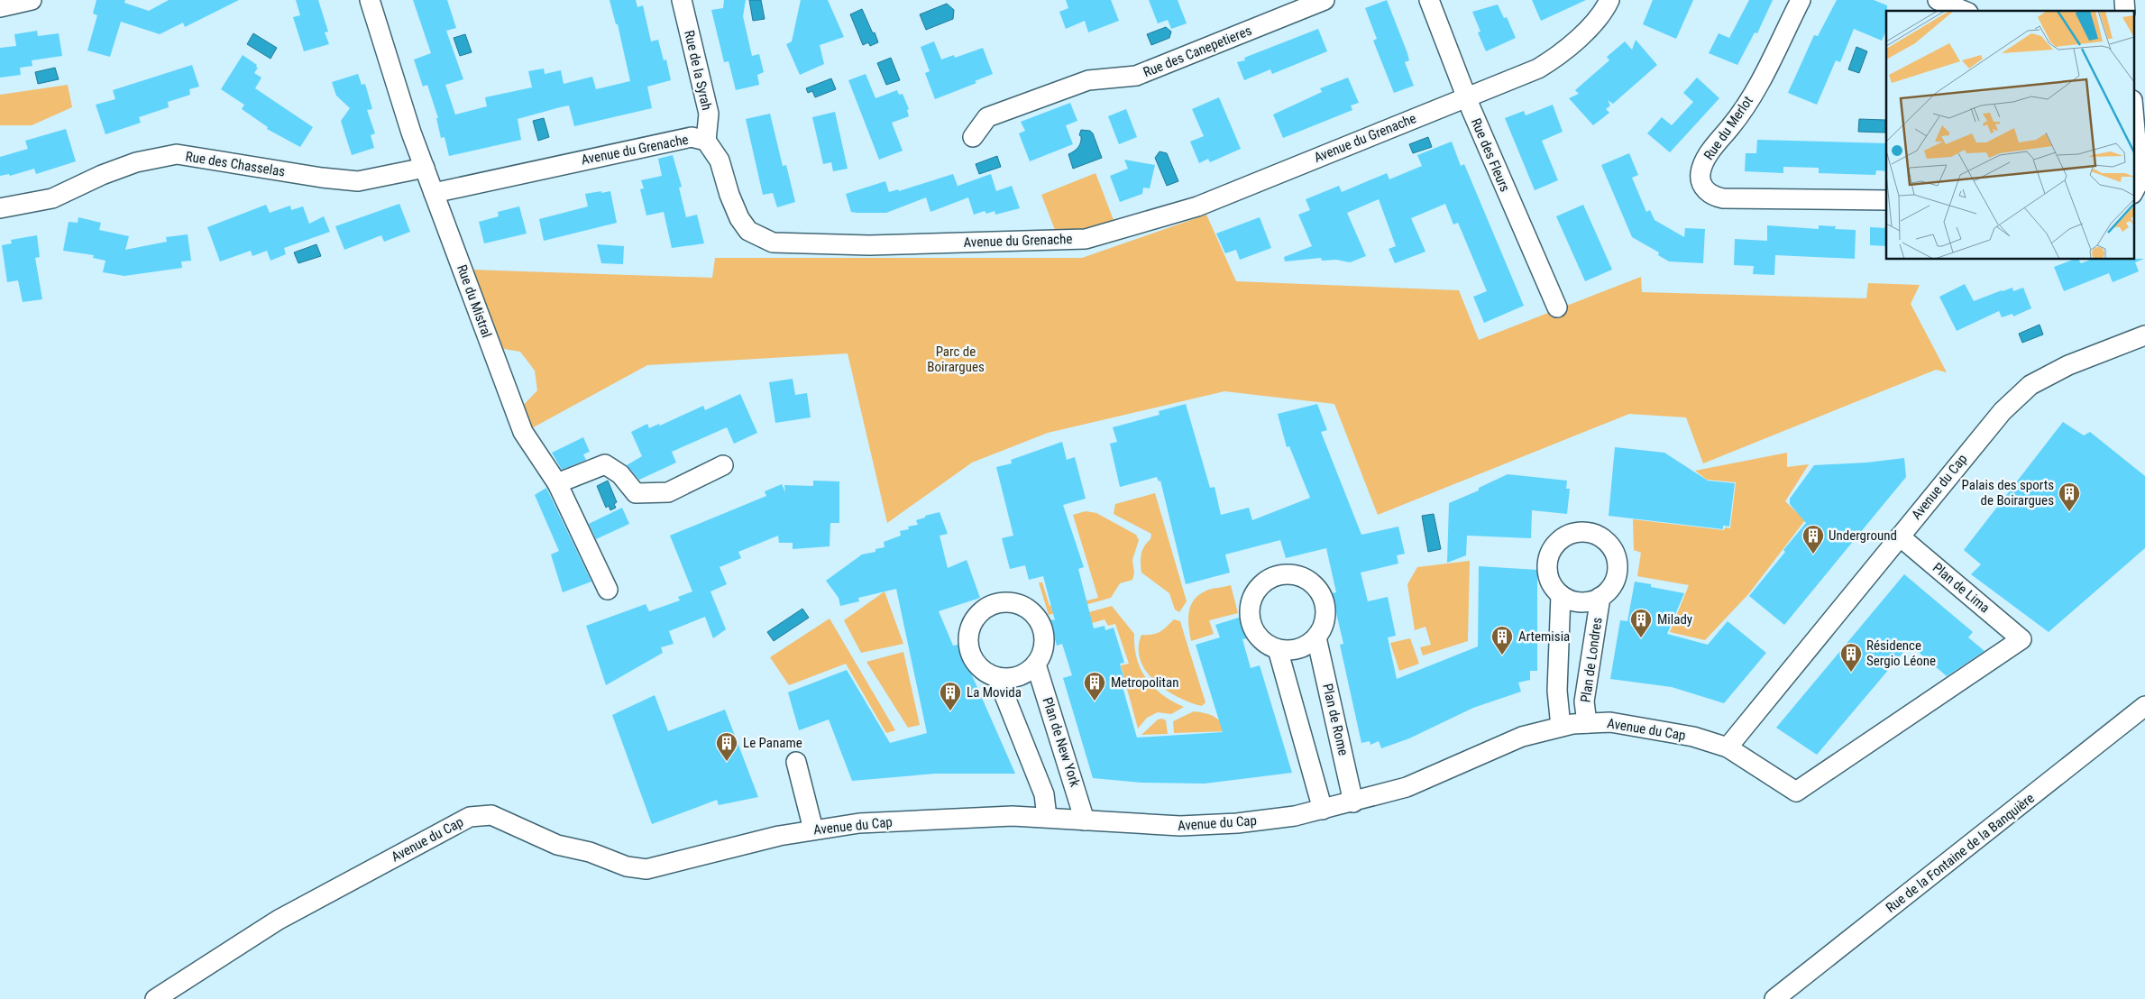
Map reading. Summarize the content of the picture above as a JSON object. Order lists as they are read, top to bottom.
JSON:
{
  "streets": {
    "street": [
      "Rue des Canepetieres",
      "Rue de la Syrah",
      "Rue du Merlot",
      "Avenue du Grenache",
      "Rue des Fleurs",
      "Rue des Chasselas",
      "Rue du Mistral",
      "Avenue du Cap",
      "Plan de Lima",
      "Plan de Londres",
      "Plan de Rome",
      "Plan de New York",
      "Rue de la Fontaine de la Banquière"
    ]
  },
  "crossings": [
    ["Rue de la Syrah", "Avenue du Grenache"],
    ["Avenue du Grenache", "Rue des Fleurs"],
    ["Avenue du Grenache", "Rue du Mistral"],
    ["Rue des Chasselas", "Rue du Mistral"],
    ["Avenue du Cap", "Plan de Lima"],
    ["Avenue du Cap", "Plan de Londres"],
    ["Avenue du Cap", "Plan de Rome"],
    ["Avenue du Cap", "Plan de New York"]
  ],
  "parks": ["Parc de Boirargues"],
  "places": {
    "building": [
      "Palais des sports de Boirargues",
      "Underground",
      "Milady",
      "Artemisia",
      "Résidence Sergio Léone",
      "Metropolitan",
      "La Movida",
      "Le Paname"
    ]
  }
}
